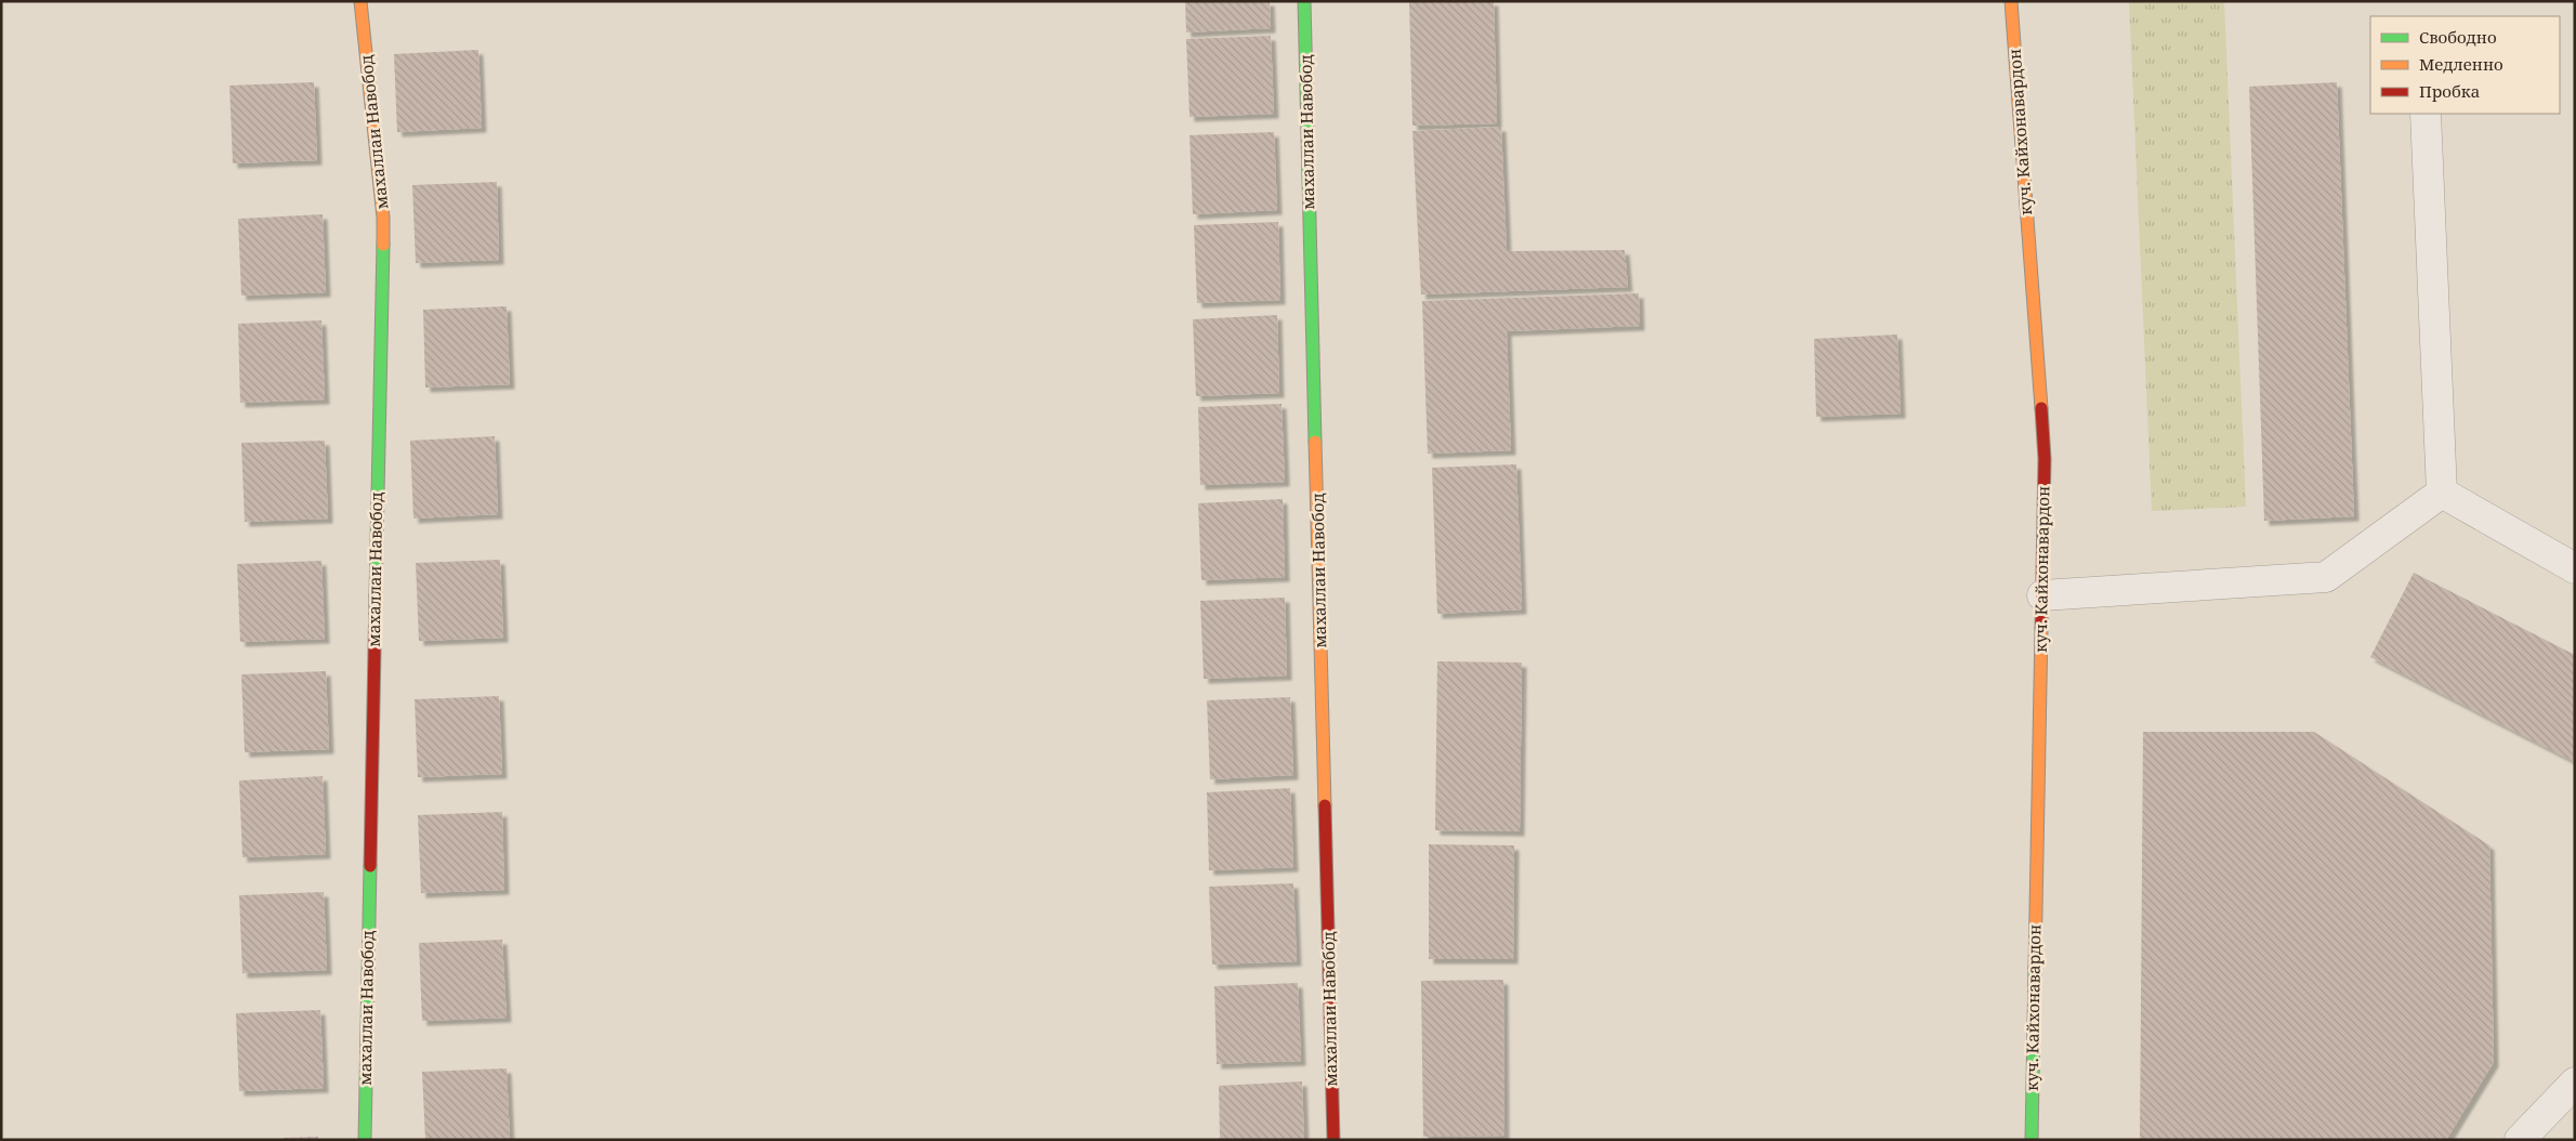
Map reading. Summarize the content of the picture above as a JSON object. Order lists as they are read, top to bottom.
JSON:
{
  "streets": {
    "street": ["махаллаи Навобод", "куч. Кайхонавардон"]
  },
  "legend": ["Свободно", "Медленно", "Пробка"]
}
